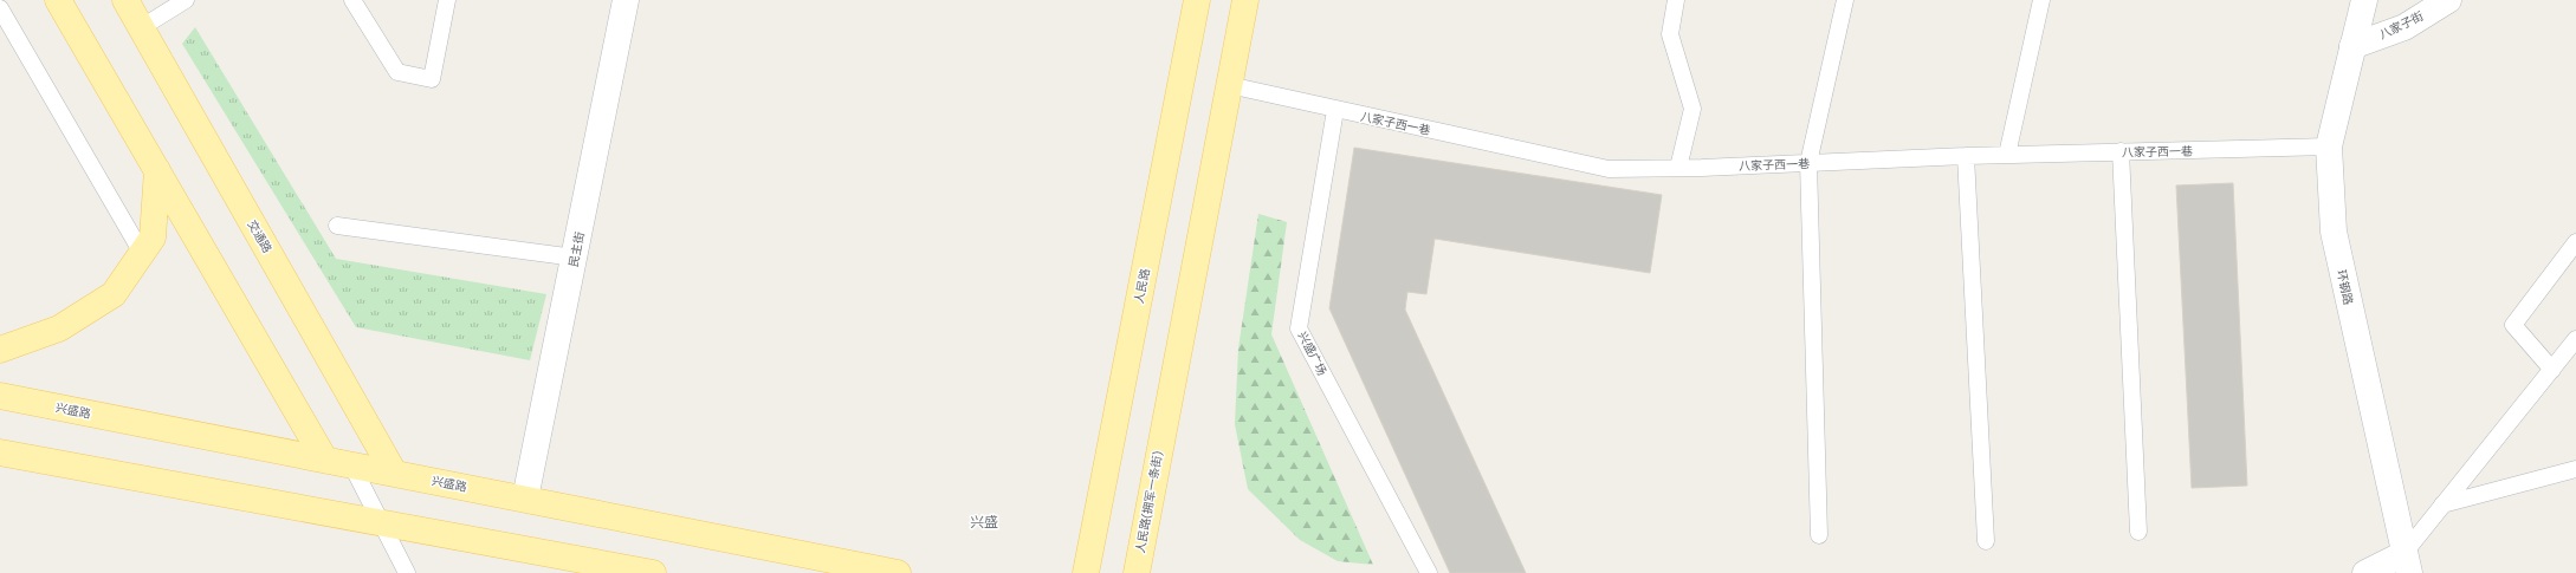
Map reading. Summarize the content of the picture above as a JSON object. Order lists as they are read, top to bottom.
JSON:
{
  "streets": {
    "main road": [
      "交通路",
      "人民路",
      "兴盛路",
      "人民路(拥军一条街)"
    ],
    "street": ["八家子街", "民主街", "环钢路"],
    "lane": ["八家子西一巷", "兴盛广场"]
  },
  "crossings": [
    ["八家子街", "环钢路"],
    ["八家子西一巷", "环钢路"],
    ["八家子西一巷", "兴盛广场"],
    ["八家子西一巷", "人民路(拥军一条街)"],
    ["交通路", "兴盛路"],
    ["民主街", "兴盛路"]
  ],
  "districts": ["兴盛"]
}
